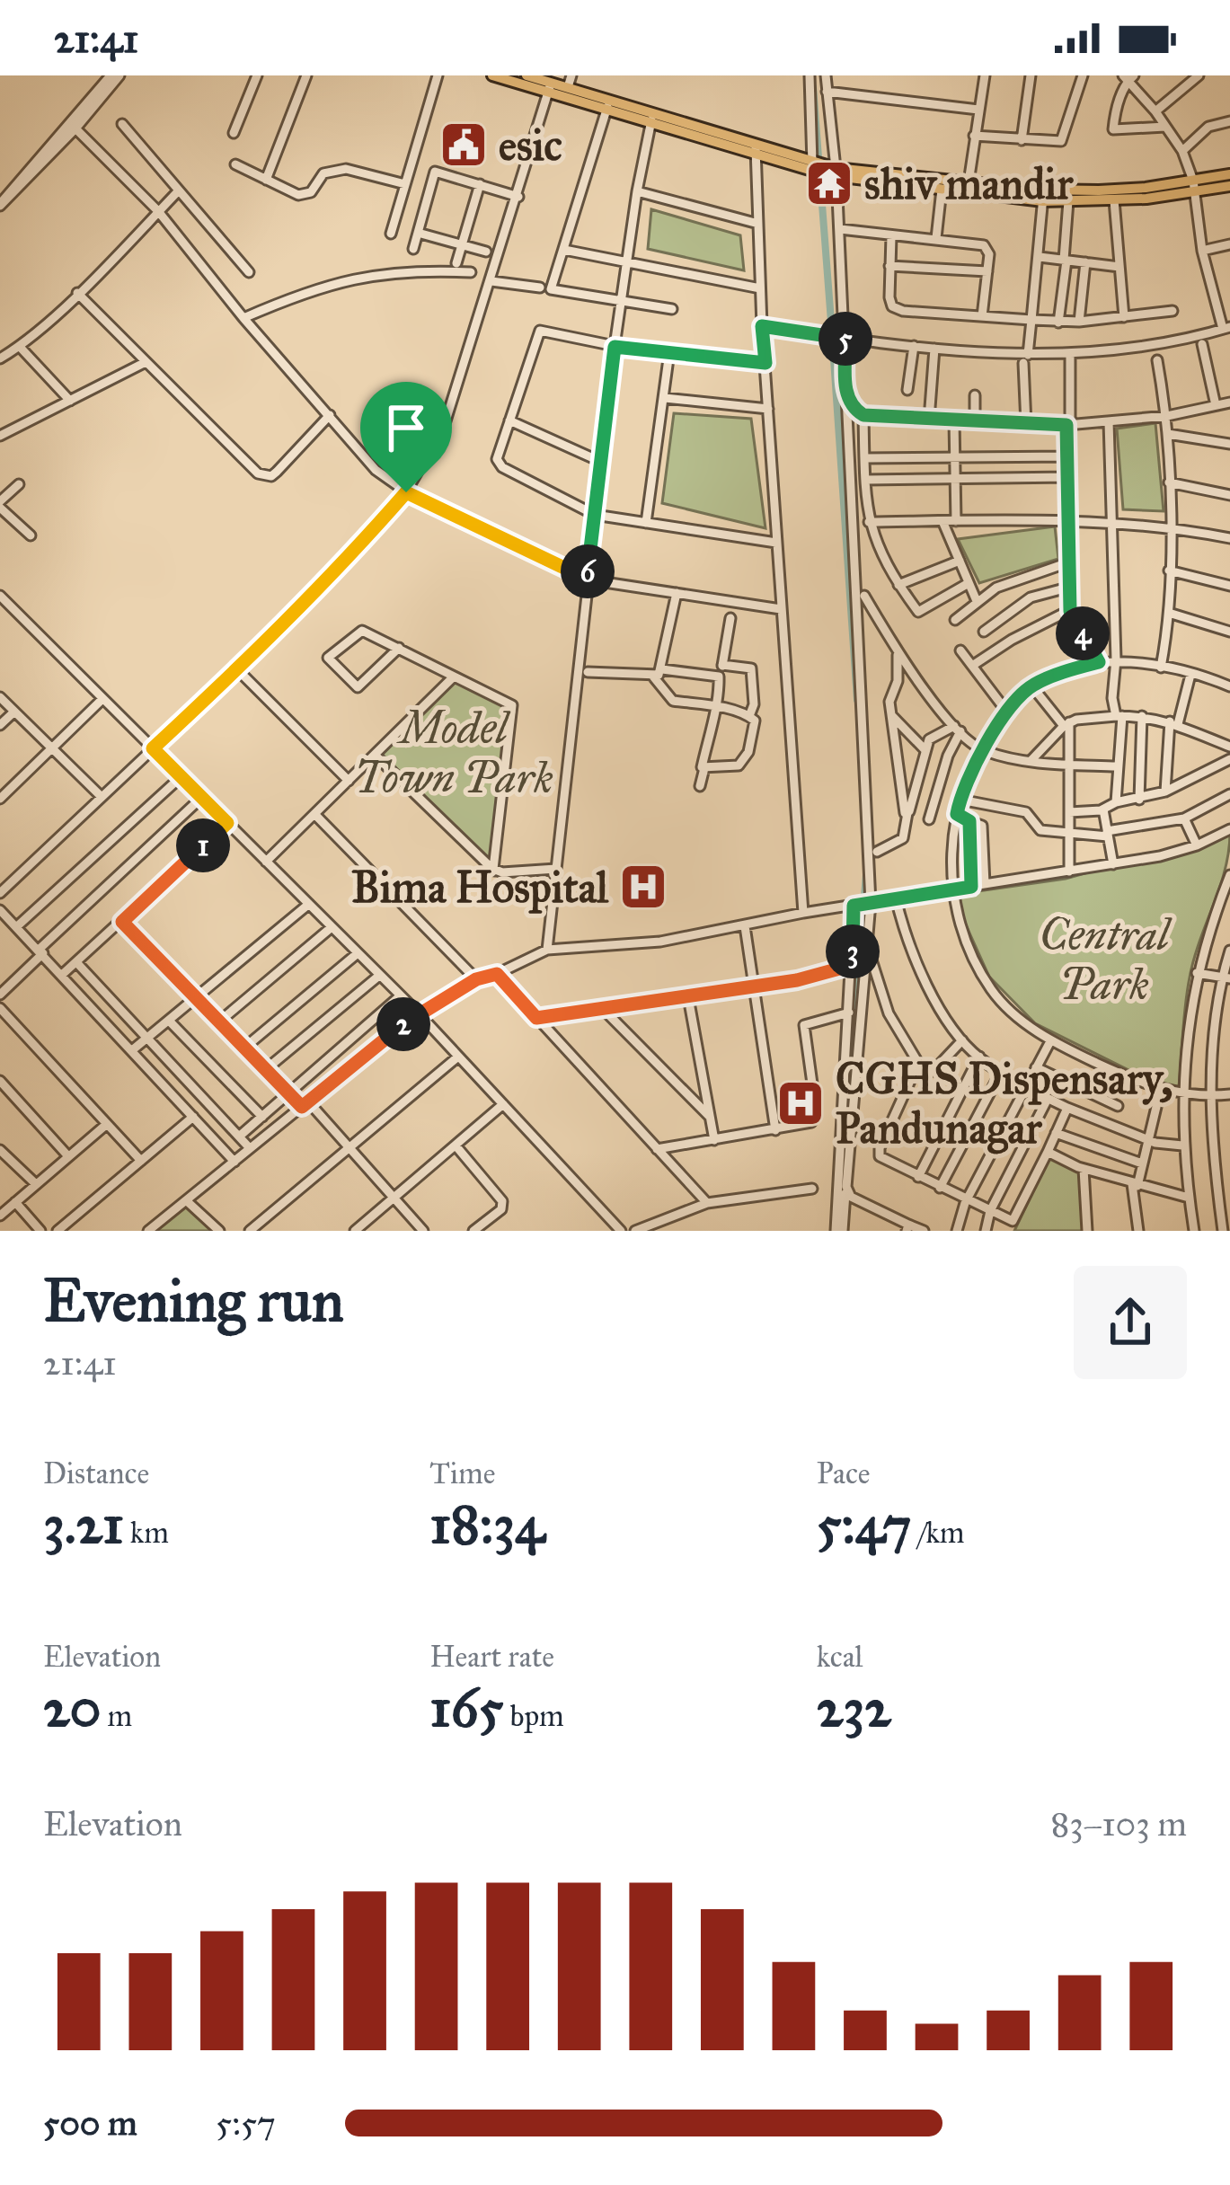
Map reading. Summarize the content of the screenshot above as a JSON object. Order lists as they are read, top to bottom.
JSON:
{
  "parks": ["Model Town Park", "Central Park"],
  "places": {
    "public building": ["esic"],
    "temple": ["shiv mandir"],
    "hospital": ["Bima Hospital", "CGHS Dispensary, Pandunagar"]
  },
  "page": {
    "status": "21:41",
    "pins": [
      "5",
      "6",
      "4",
      "1",
      "3",
      "2"
    ],
    "heading": ["Evening run", "21:41"],
    "stats": [
      ["Distance", "3.21 km"],
      ["Time", "18:34"],
      ["Pace", "5:47 /km"],
      ["Elevation", "20 m"],
      ["Heart rate", "165 bpm"],
      ["kcal", "232"]
    ],
    "chart": ["Elevation", "83–103 m"],
    "list": [
      {
        "name": "500 m",
        "note": "5:57"
      }
    ]
  }
}
